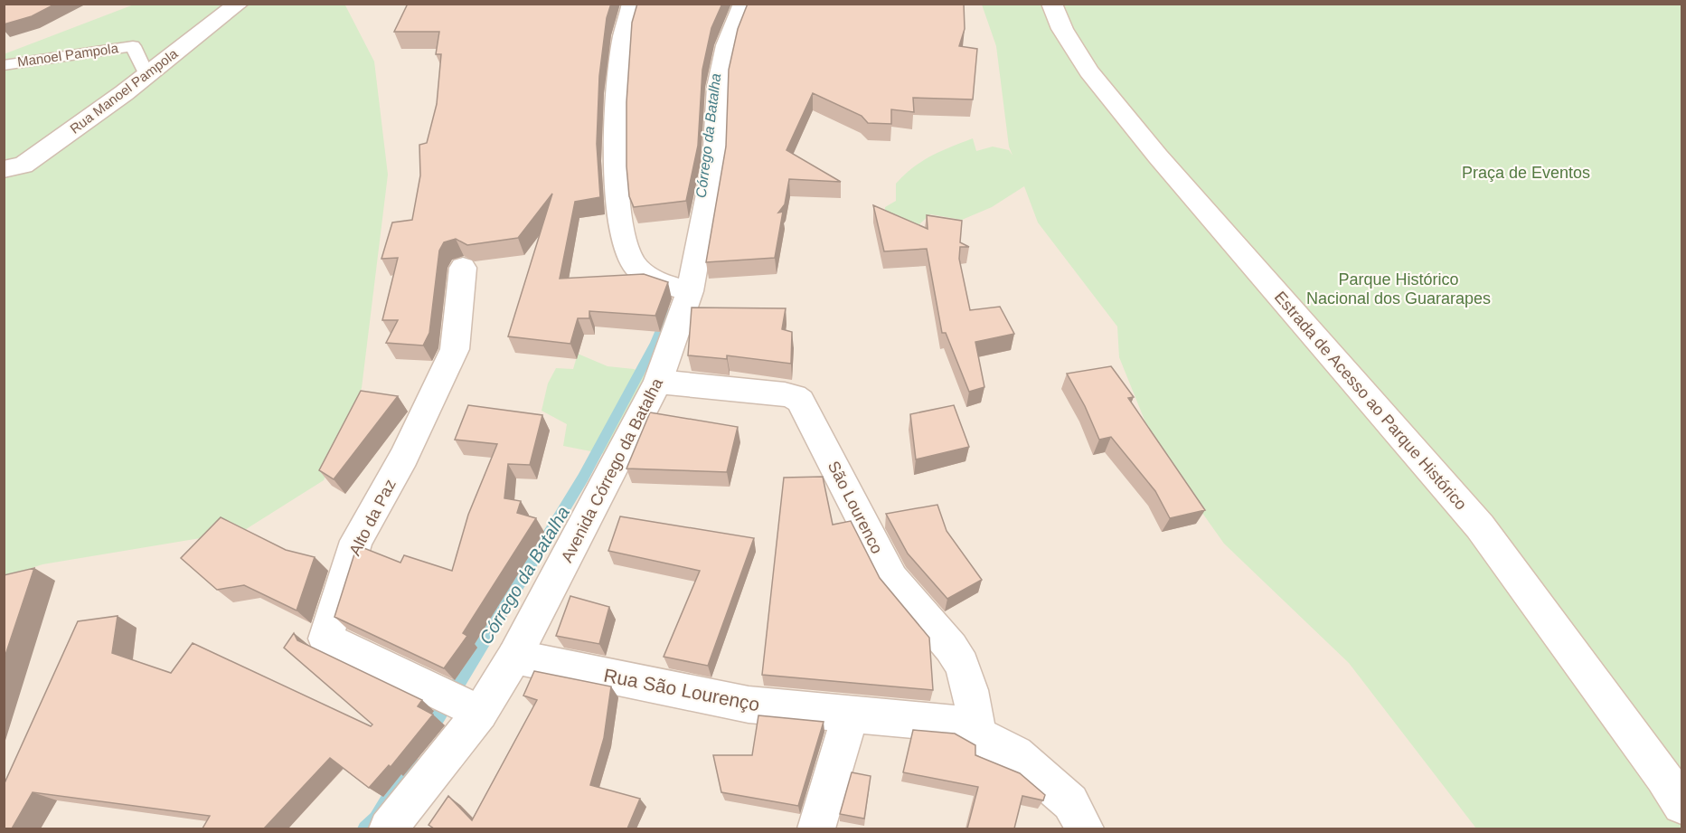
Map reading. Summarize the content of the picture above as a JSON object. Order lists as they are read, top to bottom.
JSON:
{
  "streets": {
    "street": [
      "Rua Manoel Pampola",
      "Estrada de Acesso ao Parque Histórico",
      "Avenida Córrego da Batalha",
      "São Lourenco",
      "Alto da Paz",
      "Rua São Lourenço"
    ],
    "lane": ["Manoel Pampola"]
  },
  "crossings": [
    ["Manoel Pampola", "Rua Manoel Pampola"],
    ["Avenida Córrego da Batalha", "São Lourenco"],
    ["Avenida Córrego da Batalha", "Alto da Paz"],
    ["Avenida Córrego da Batalha", "Rua São Lourenço"],
    ["São Lourenco", "Rua São Lourenço"]
  ],
  "water": ["Córrego da Batalha"],
  "parks": ["Praça de Eventos", "Parque Histórico Nacional dos Guararapes"]
}
